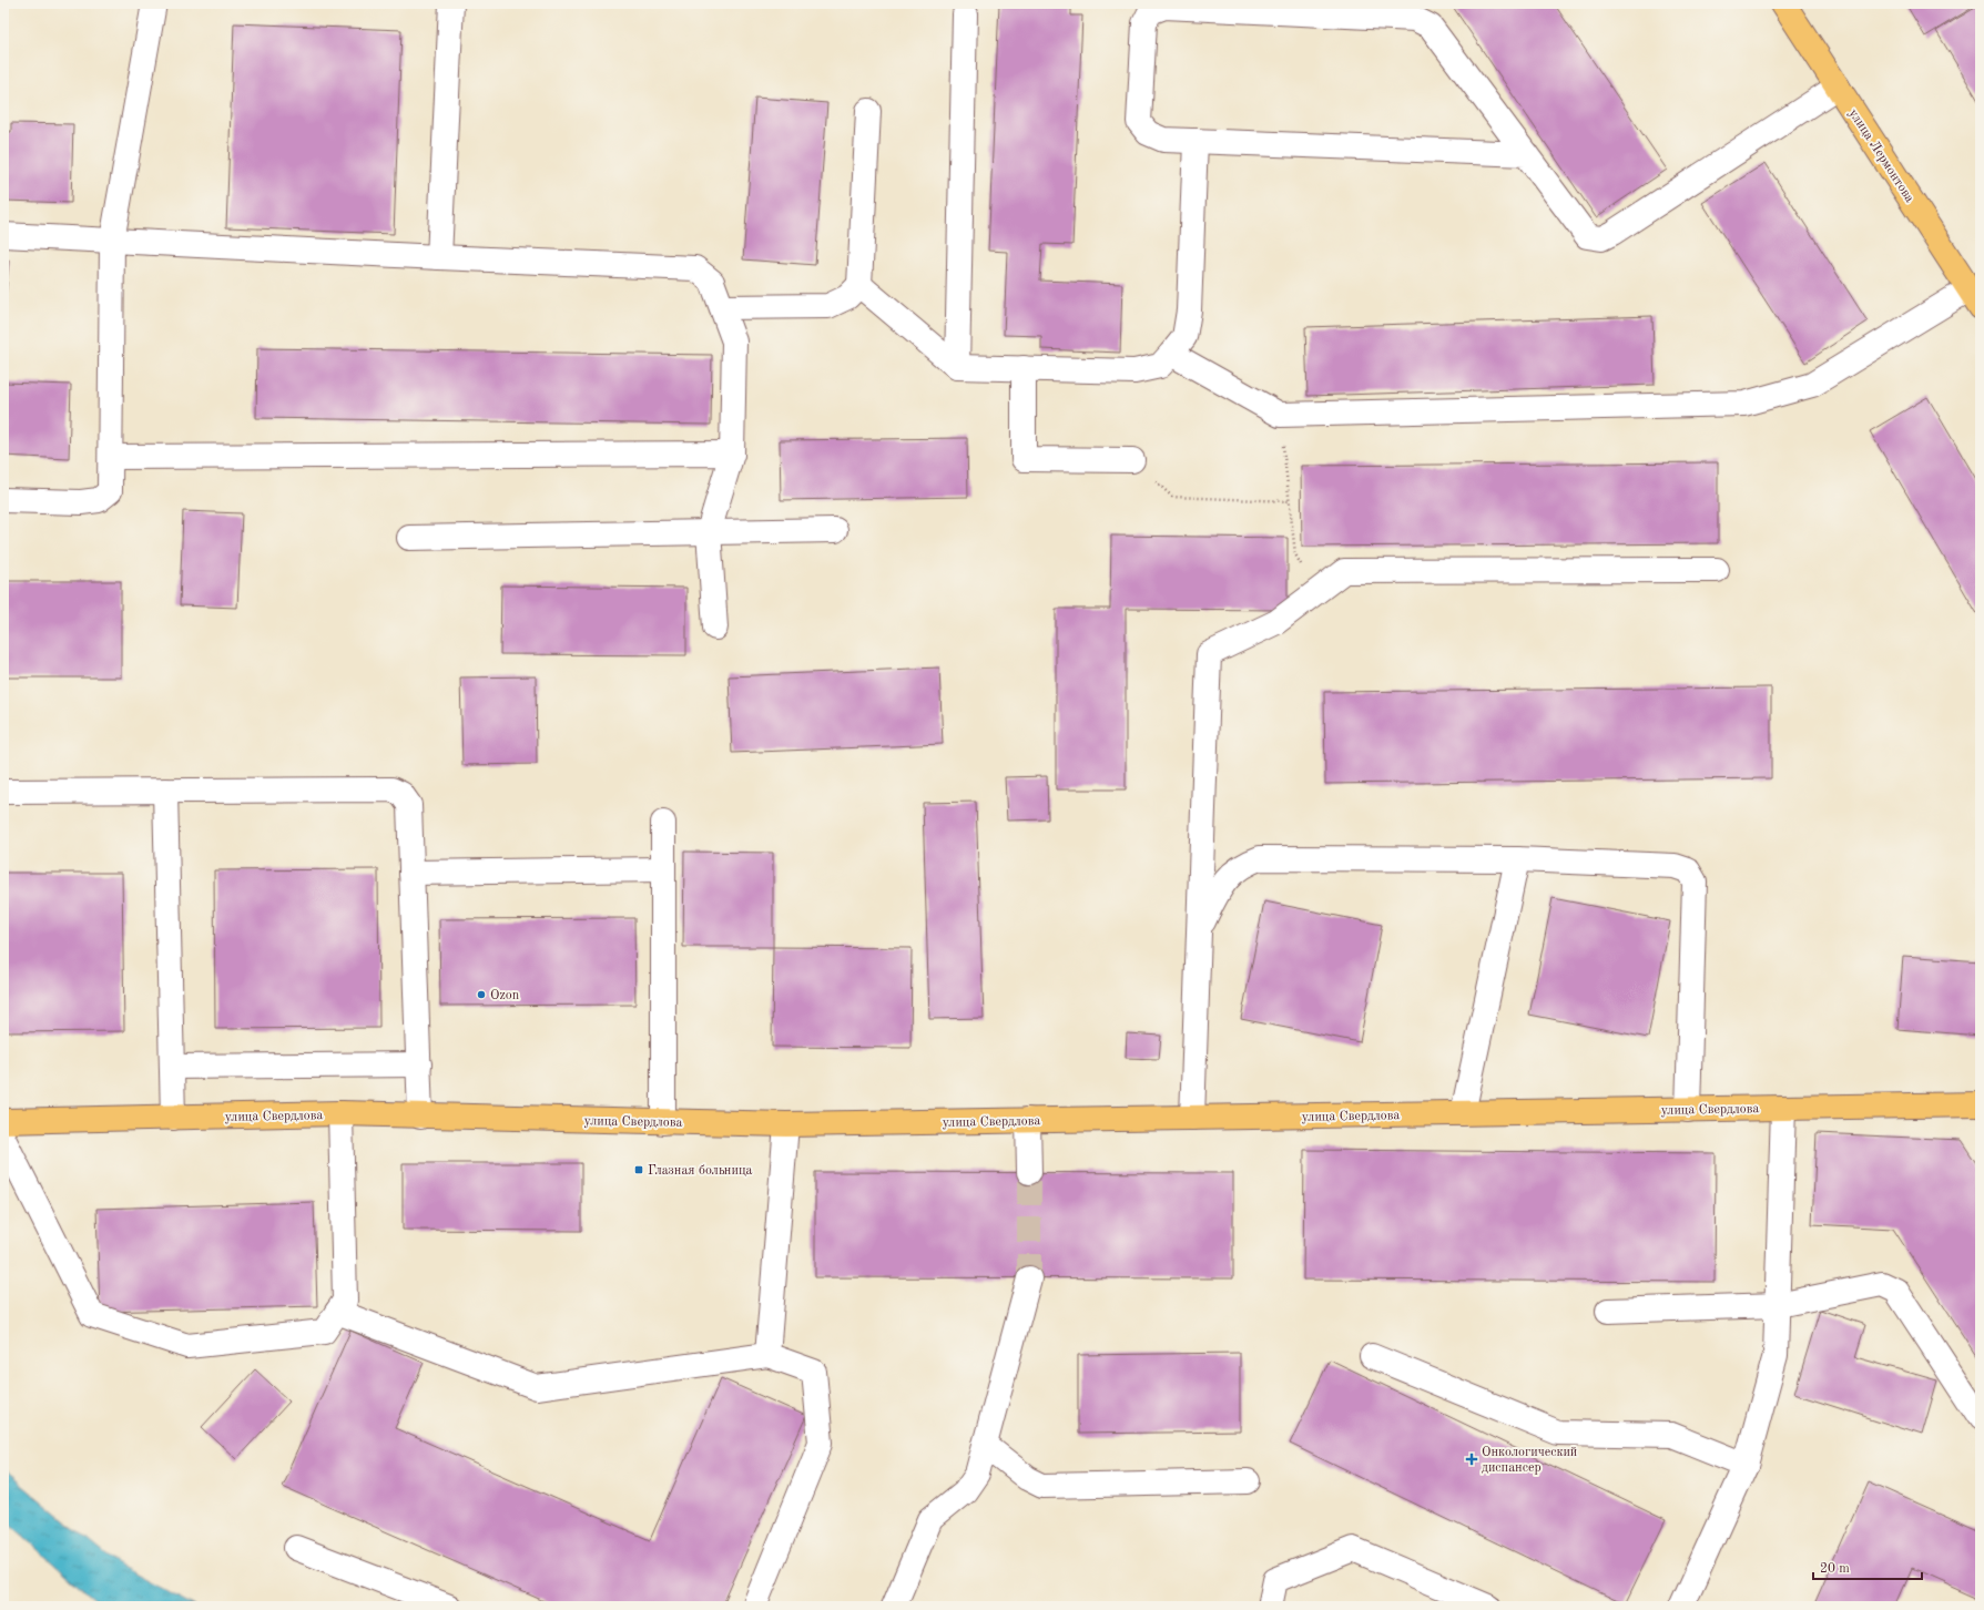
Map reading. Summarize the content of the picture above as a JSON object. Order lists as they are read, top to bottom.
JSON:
{
  "streets": {
    "main road": ["улица Лермонтова", "улица Свердлова"]
  },
  "places": {
    "other": ["Ozon"],
    "transit": ["Глазная больница"],
    "health": ["Онкологический диспансер"]
  },
  "scale_bar": "20 m"
}
